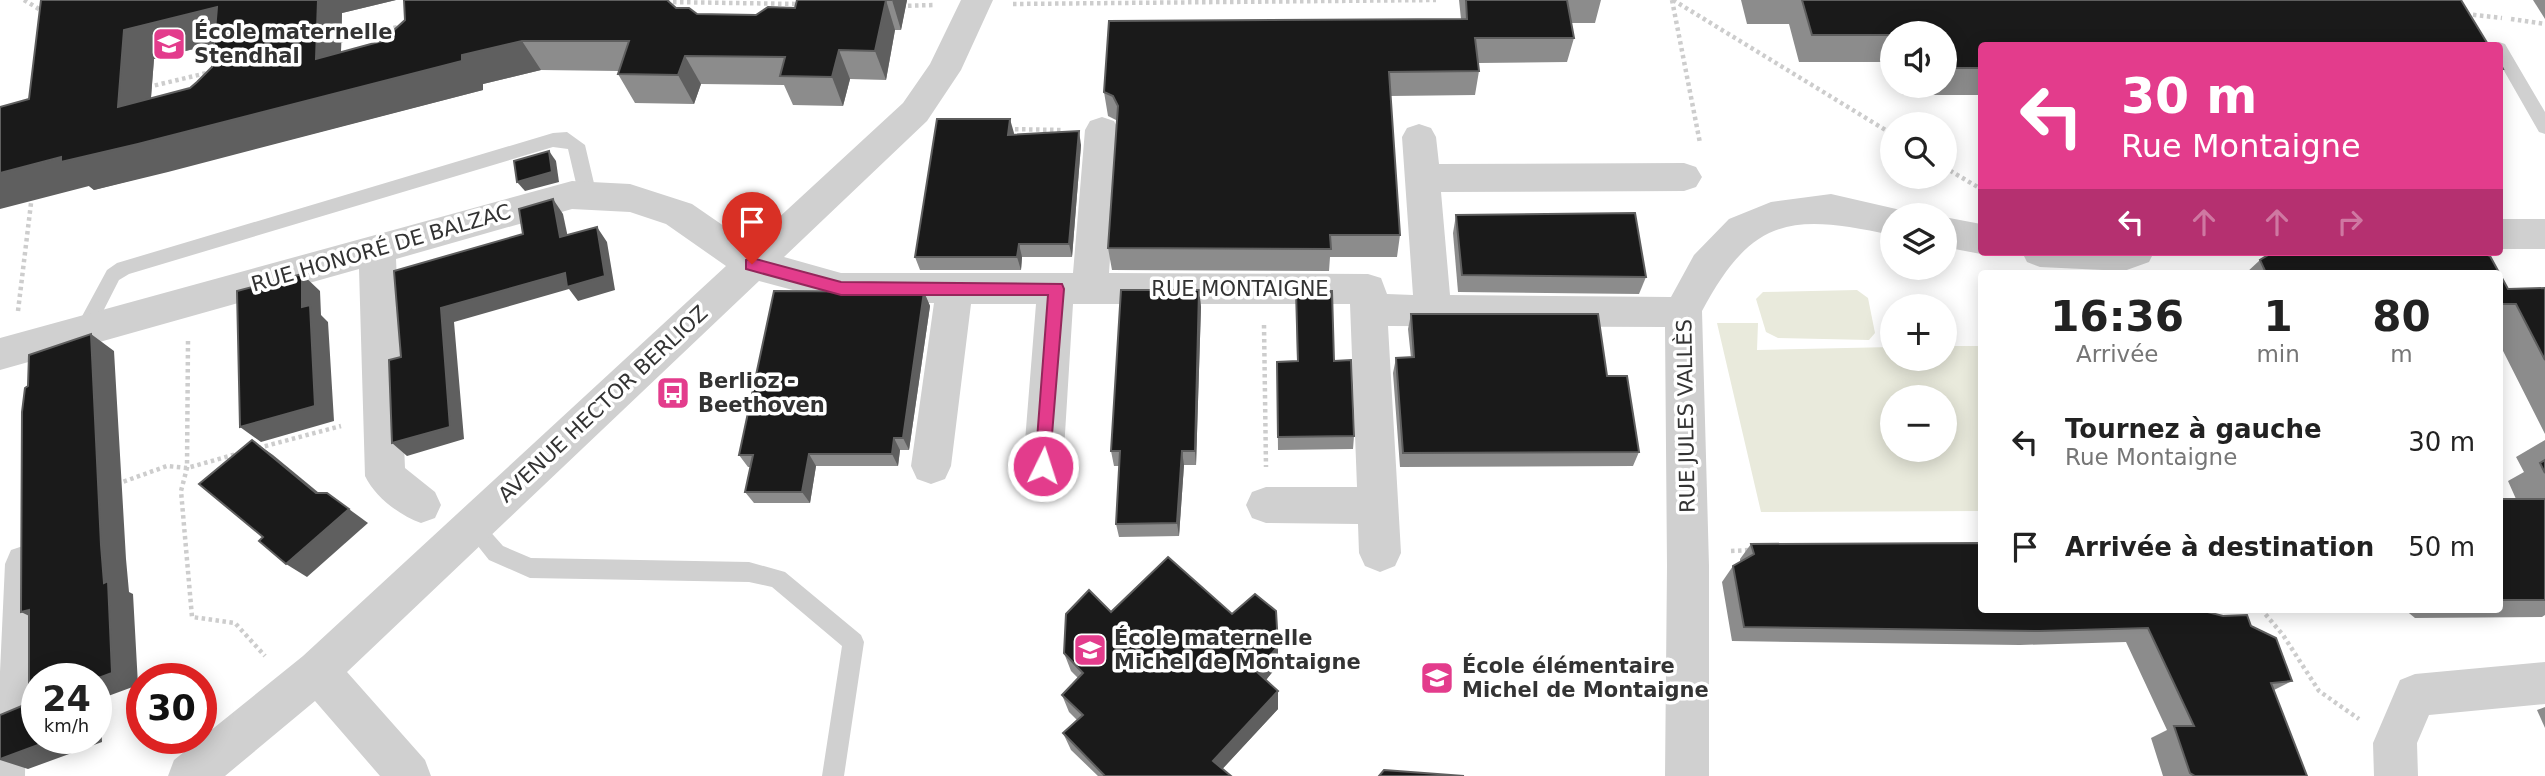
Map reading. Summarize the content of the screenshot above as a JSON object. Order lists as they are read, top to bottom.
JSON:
{
  "streets": {
    "street": [
      "RUE HONORÉ DE BALZAC",
      "RUE MONTAIGNE",
      "AVENUE HECTOR BERLIOZ",
      "RUE JULES VALLÈS"
    ]
  },
  "crossings": [
    ["RUE HONORÉ DE BALZAC", "RUE MONTAIGNE"],
    ["RUE HONORÉ DE BALZAC", "AVENUE HECTOR BERLIOZ"],
    ["RUE MONTAIGNE", "AVENUE HECTOR BERLIOZ"]
  ],
  "places": {
    "school or university": ["École maternelle Stendhal", "École maternelle Michel de Montaigne", "École élémentaire Michel de Montaigne"],
    "bus stop": ["Berlioz - Beethoven"]
  },
  "page": {
    "map_buttons": ["+", "−"],
    "turn": ["30 m", "Rue Montaigne"],
    "eta": [
      "16:36",
      "Arrivée",
      "1",
      "min",
      "80",
      "m"
    ],
    "list": [
      {
        "name": "Tournez à gauche",
        "note": "Rue Montaigne",
        "value": "30 m"
      },
      {
        "name": "Arrivée à destination",
        "value": "50 m"
      }
    ],
    "speed": "24 km/h",
    "limit": "30"
  }
}
